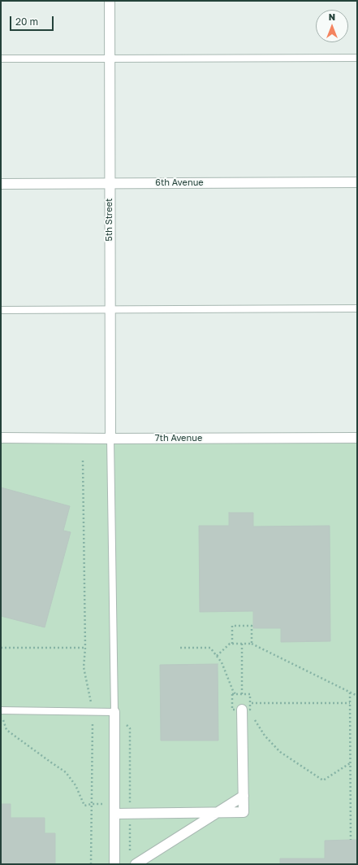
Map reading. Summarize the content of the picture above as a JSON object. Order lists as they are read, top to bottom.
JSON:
{
  "streets": {
    "street": ["6th Avenue", "5th Street", "7th Avenue"]
  },
  "crossings": [
    ["6th Avenue", "5th Street"],
    ["5th Street", "7th Avenue"]
  ],
  "scale_bar": "20 m",
  "north": "top"
}
